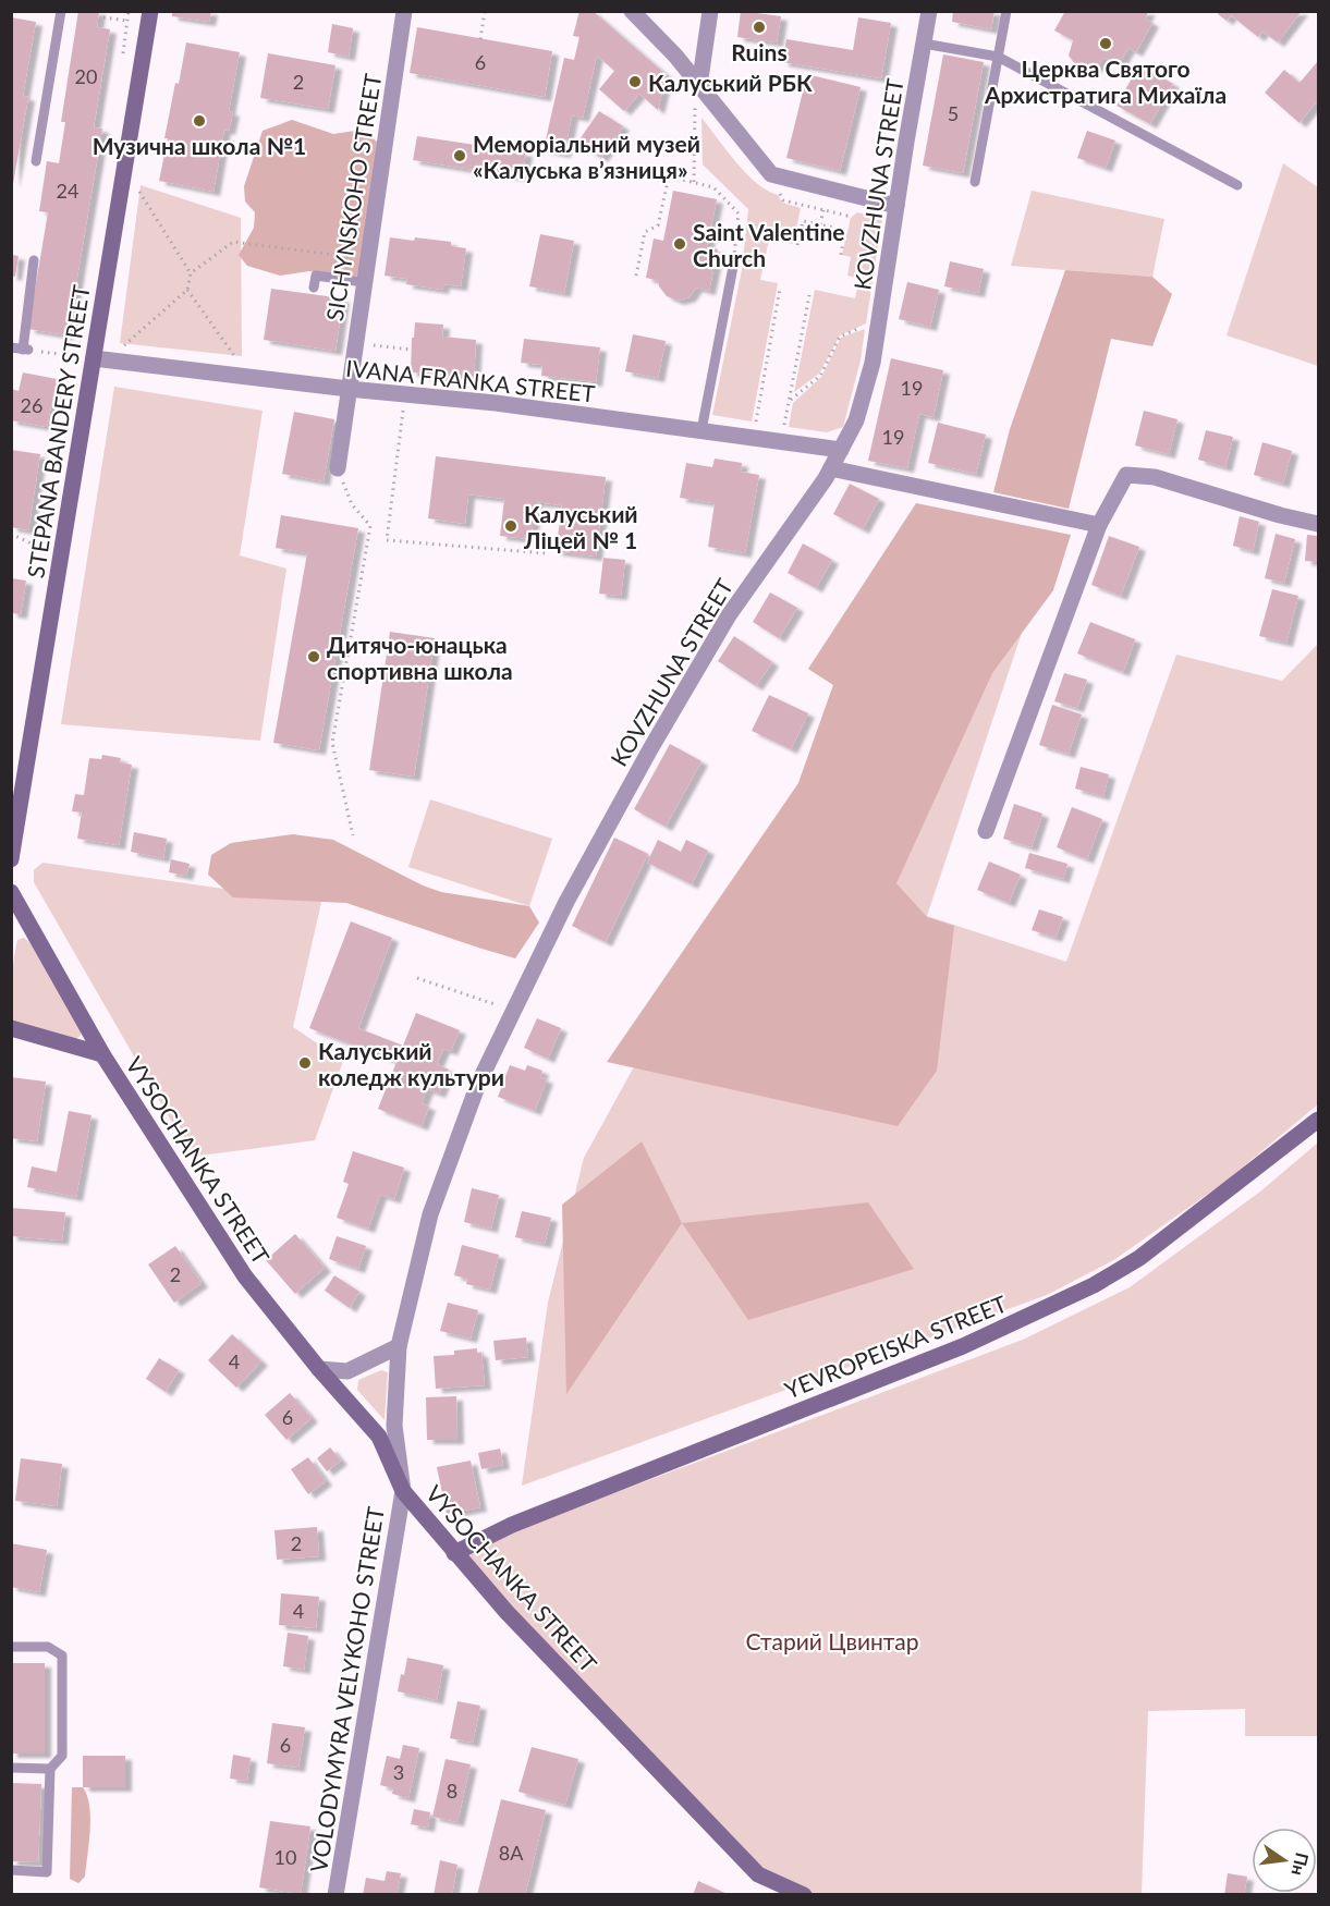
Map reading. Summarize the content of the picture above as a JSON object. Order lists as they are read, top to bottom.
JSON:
{
  "streets": {
    "street": [
      "KOVZHUNA STREET",
      "SICHYNSKOHO STREET",
      "IVANA FRANKA STREET",
      "STEPANA BANDERY STREET",
      "VYSOCHANKA STREET",
      "YEVROPEISKA STREET",
      "VOLODYMYRA VELYKOHO STREET"
    ]
  },
  "crossings": [
    ["KOVZHUNA STREET", "IVANA FRANKA STREET"],
    ["KOVZHUNA STREET", "VYSOCHANKA STREET"],
    ["KOVZHUNA STREET", "VOLODYMYRA VELYKOHO STREET"],
    ["SICHYNSKOHO STREET", "IVANA FRANKA STREET"],
    ["IVANA FRANKA STREET", "STEPANA BANDERY STREET"],
    ["VYSOCHANKA STREET", "YEVROPEISKA STREET"],
    ["VYSOCHANKA STREET", "VOLODYMYRA VELYKOHO STREET"]
  ],
  "parks": ["Старий Цвинтар"],
  "places": [
    "Ruins",
    "Церква Святого Архистратига Михаїла",
    "Калуський РБК",
    "Музична школа №1",
    "Меморіальний музей «Калуська в’язниця»",
    "Saint Valentine Church",
    "Калуський Ліцей № 1",
    "Дитячо-юнацька спортивна школа",
    "Калуський коледж культури"
  ],
  "house_numbers": [
    "6",
    "20",
    "2",
    "5",
    "24",
    "19",
    "26",
    "19",
    "2",
    "4",
    "6",
    "2",
    "4",
    "6",
    "3",
    "8",
    "8А",
    "10"
  ],
  "north": "right"
}
